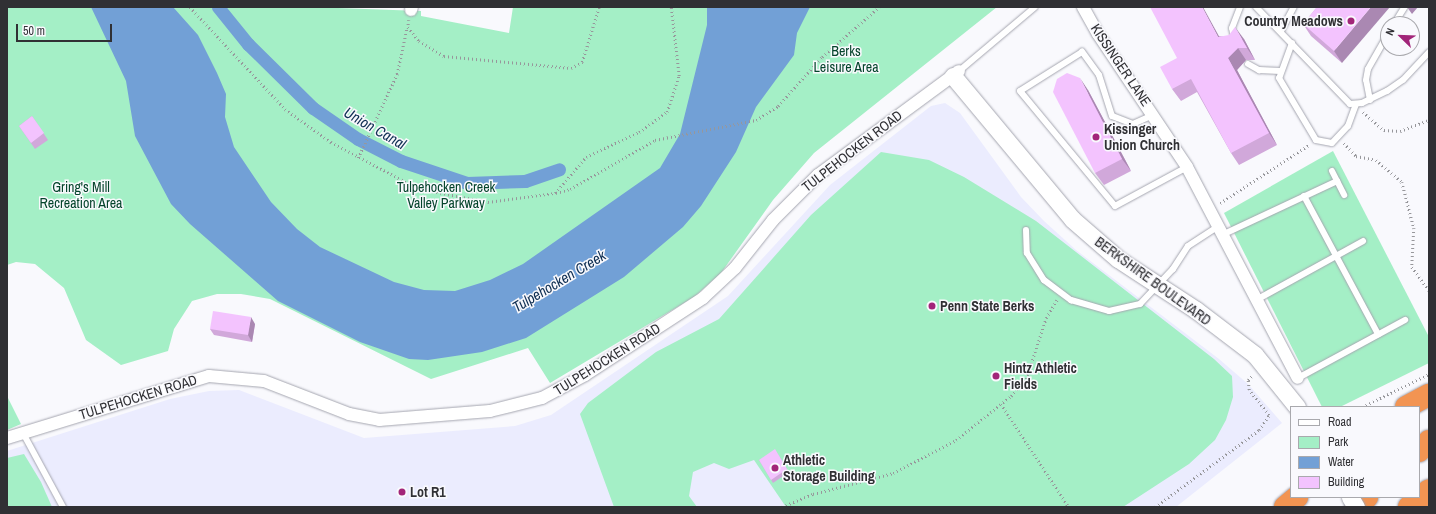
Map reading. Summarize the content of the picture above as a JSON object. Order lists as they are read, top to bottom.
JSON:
{
  "streets": {
    "street": ["KISSINGER LANE", "TULPEHOCKEN ROAD", "BERKSHIRE BOULEVARD"]
  },
  "crossings": [
    ["TULPEHOCKEN ROAD", "BERKSHIRE BOULEVARD"]
  ],
  "water": ["Union Canal", "Tulpehocken Creek"],
  "parks": ["Berks Leisure Area", "Gring's Mill Recreation Area", "Tulpehocken Creek Valley Parkway"],
  "places": [
    "Country Meadows",
    "Kissinger Union Church",
    "Penn State Berks",
    "Hintz Athletic Fields",
    "Athletic Storage Building",
    "Lot R1"
  ],
  "legend": [
    "Road",
    "Park",
    "Water",
    "Building"
  ],
  "scale_bar": "50 m",
  "north": "top left"
}
